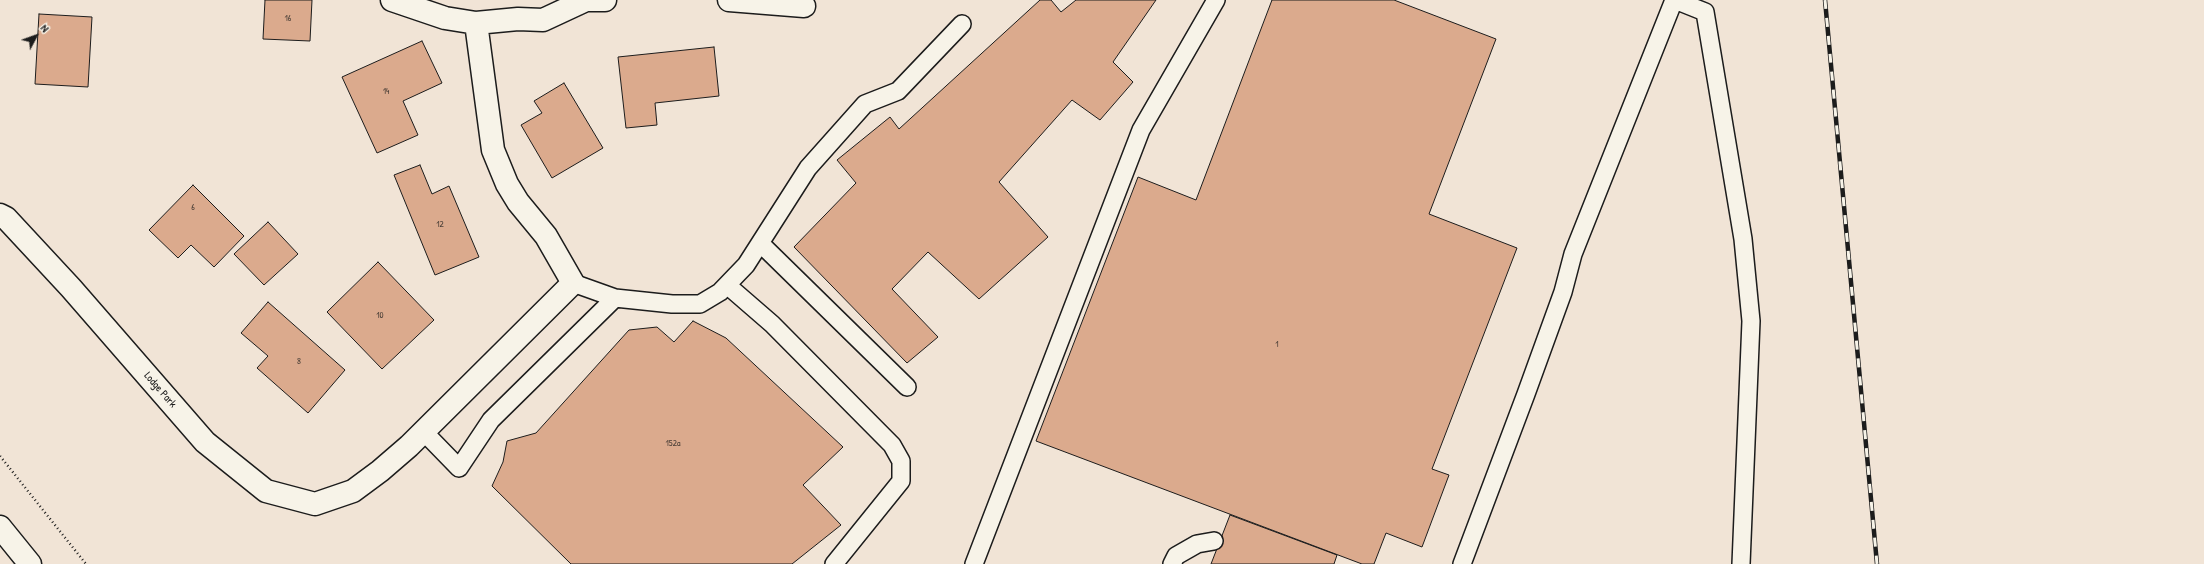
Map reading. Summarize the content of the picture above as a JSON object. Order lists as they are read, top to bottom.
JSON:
{
  "streets": {
    "main road": ["Lodge Park"]
  },
  "house_numbers": [
    "16",
    "14",
    "6",
    "12",
    "10",
    "1",
    "8",
    "152a"
  ],
  "north": "top right"
}
